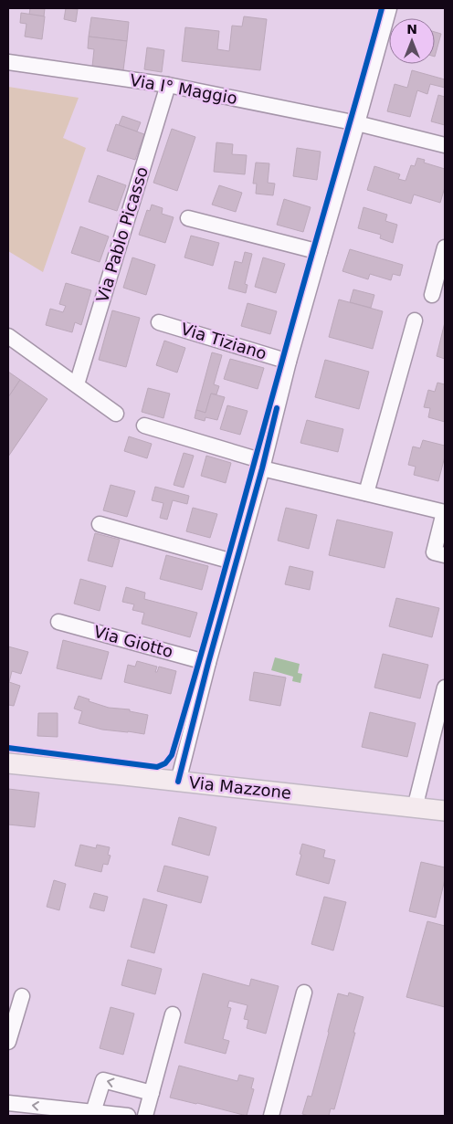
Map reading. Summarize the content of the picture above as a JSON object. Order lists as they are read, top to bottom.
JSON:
{
  "streets": {
    "main road": ["Via Mazzone"],
    "street": [
      "Via I° Maggio",
      "Via Pablo Picasso",
      "Via Tiziano",
      "Via Giotto"
    ]
  },
  "crossings": [
    ["Via I° Maggio", "Via Pablo Picasso"]
  ],
  "north": "top"
}
